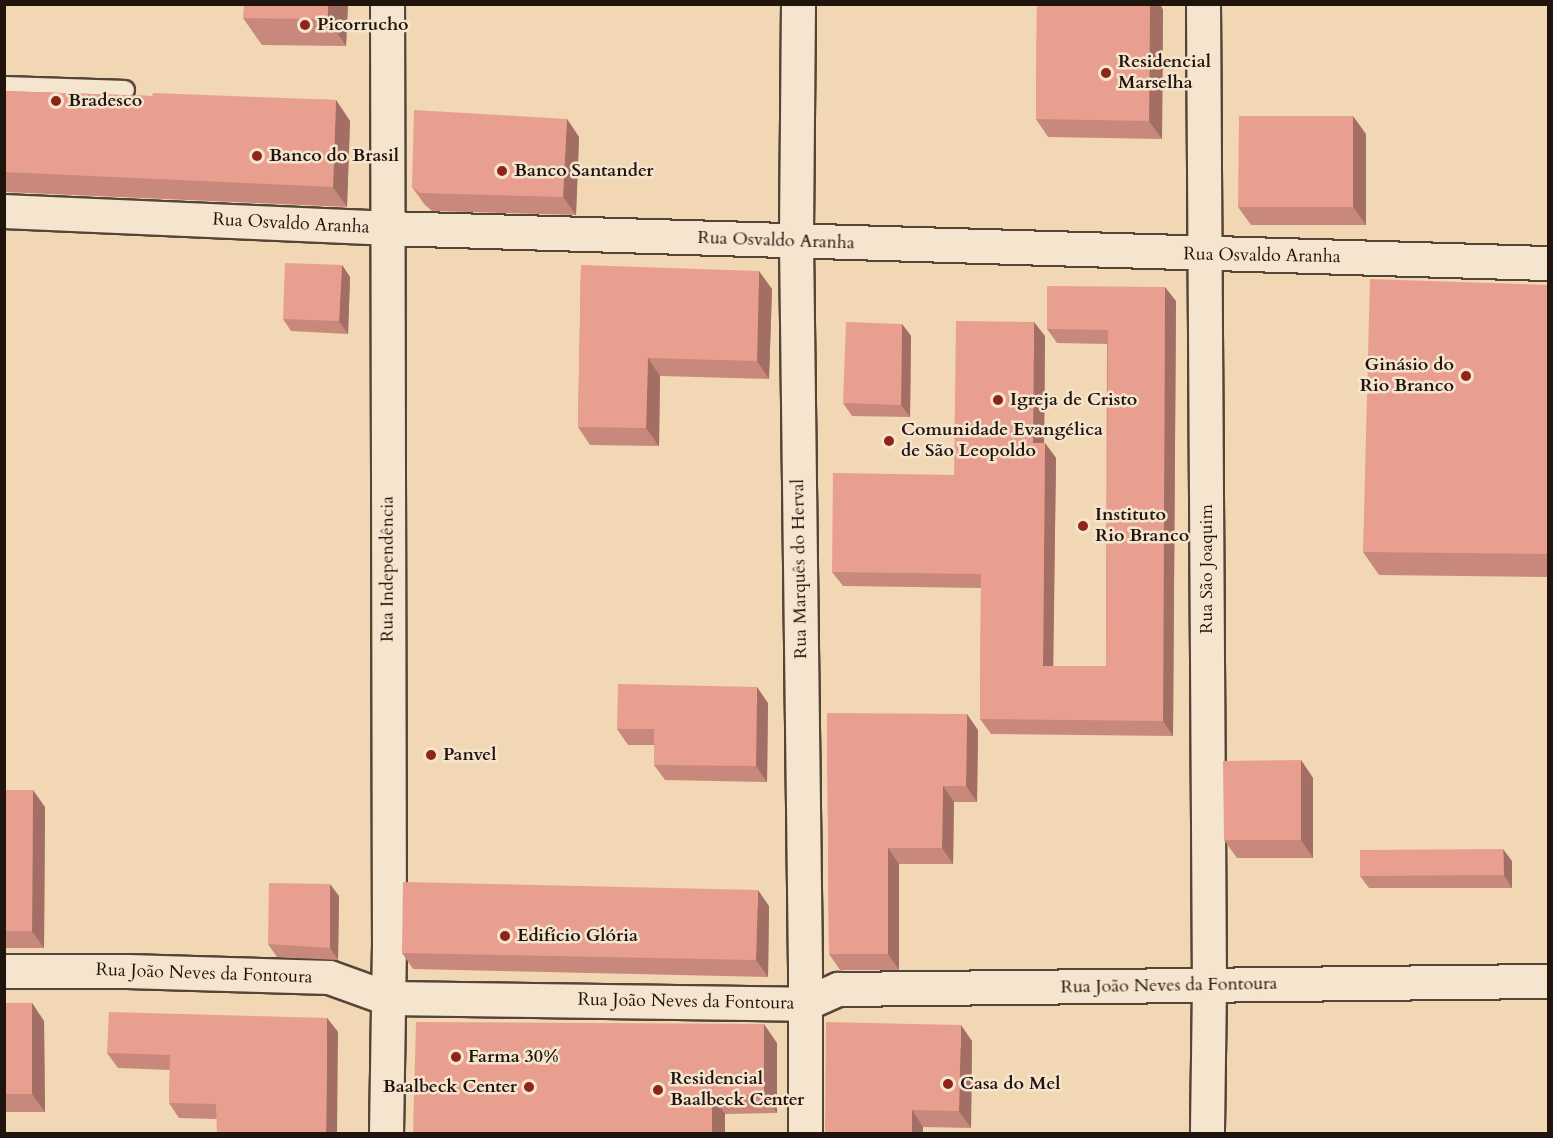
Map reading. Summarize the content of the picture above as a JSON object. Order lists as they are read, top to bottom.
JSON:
{
  "streets": {
    "street": [
      "Rua Osvaldo Aranha",
      "Rua Independência",
      "Rua Marquês do Herval",
      "Rua São Joaquim",
      "Rua João Neves da Fontoura"
    ]
  },
  "crossings": [
    ["Rua Osvaldo Aranha", "Rua Independência"],
    ["Rua Osvaldo Aranha", "Rua Marquês do Herval"],
    ["Rua Osvaldo Aranha", "Rua São Joaquim"],
    ["Rua Independência", "Rua João Neves da Fontoura"],
    ["Rua Marquês do Herval", "Rua João Neves da Fontoura"],
    ["Rua São Joaquim", "Rua João Neves da Fontoura"]
  ],
  "places": [
    "Picorrucho",
    "Residencial Marselha",
    "Bradesco",
    "Banco do Brasil",
    "Banco Santander",
    "Ginásio do Rio Branco",
    "Igreja de Cristo",
    "Comunidade Evangélica de São Leopoldo",
    "Instituto Rio Branco",
    "Panvel",
    "Edifício Glória",
    "Farma 30%",
    "Casa do Mel",
    "Baalbeck Center",
    "Residencial Baalbeck Center"
  ]
}
